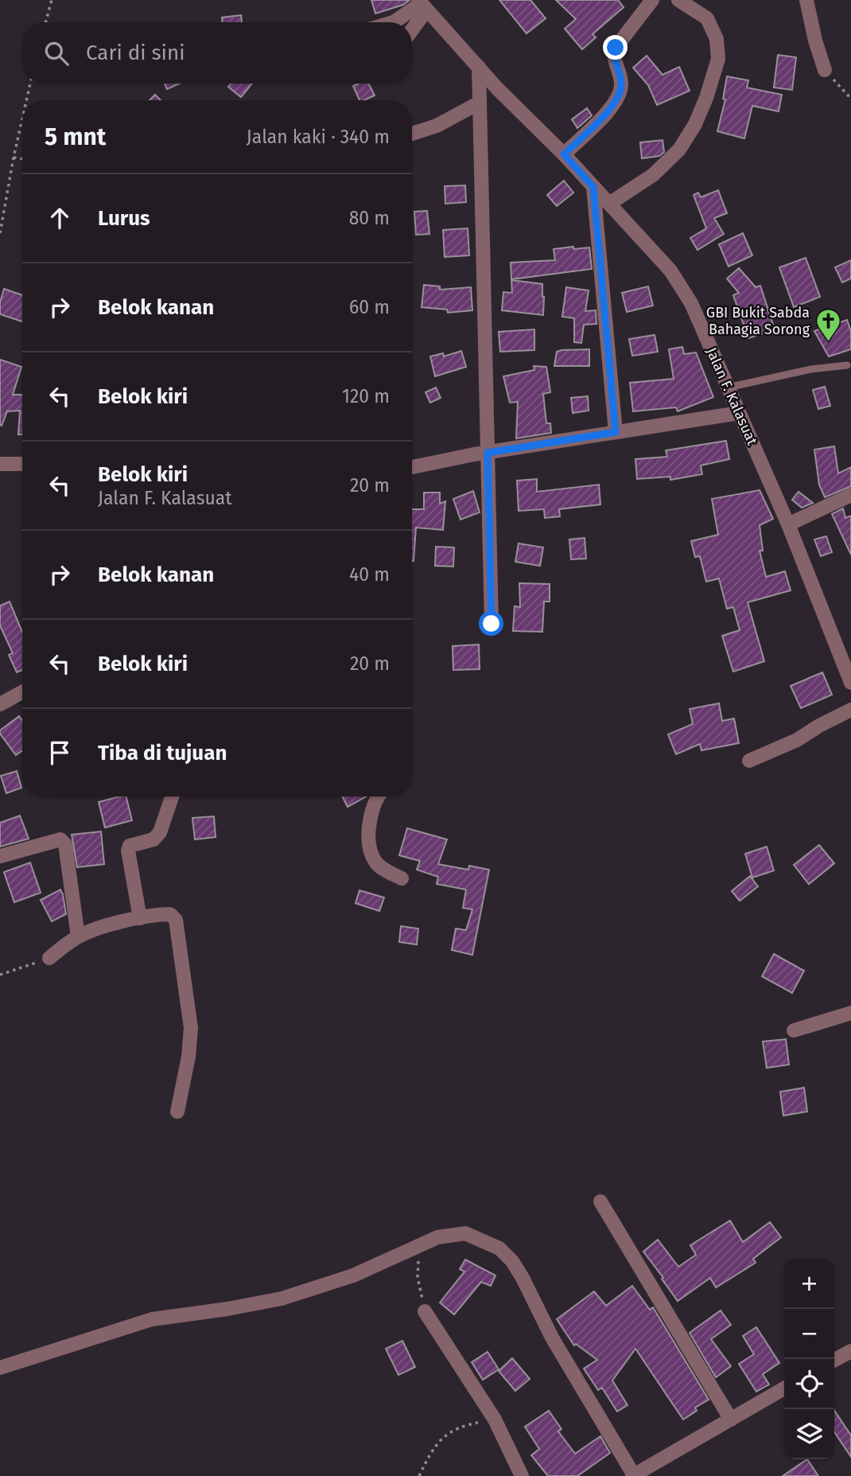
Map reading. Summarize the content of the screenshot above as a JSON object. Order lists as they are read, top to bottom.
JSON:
{
  "streets": {
    "street": ["Jalan F. Kalasuat"]
  },
  "places": {
    "church": ["GBI Bukit Sabda Bahagia Sorong"]
  },
  "page": {
    "search": "Cari di sini",
    "heading": ["5 mnt", "Jalan kaki · 340 m"],
    "list": [
      ["Lurus", "80 m"],
      ["Belok kanan", "60 m"],
      ["Belok kiri", "120 m"],
      ["Belok kiri", "Jalan F. Kalasuat", "20 m"],
      ["Belok kanan", "40 m"],
      ["Belok kiri", "20 m"],
      "Tiba di tujuan"
    ],
    "map_buttons": ["+", "−"]
  }
}
